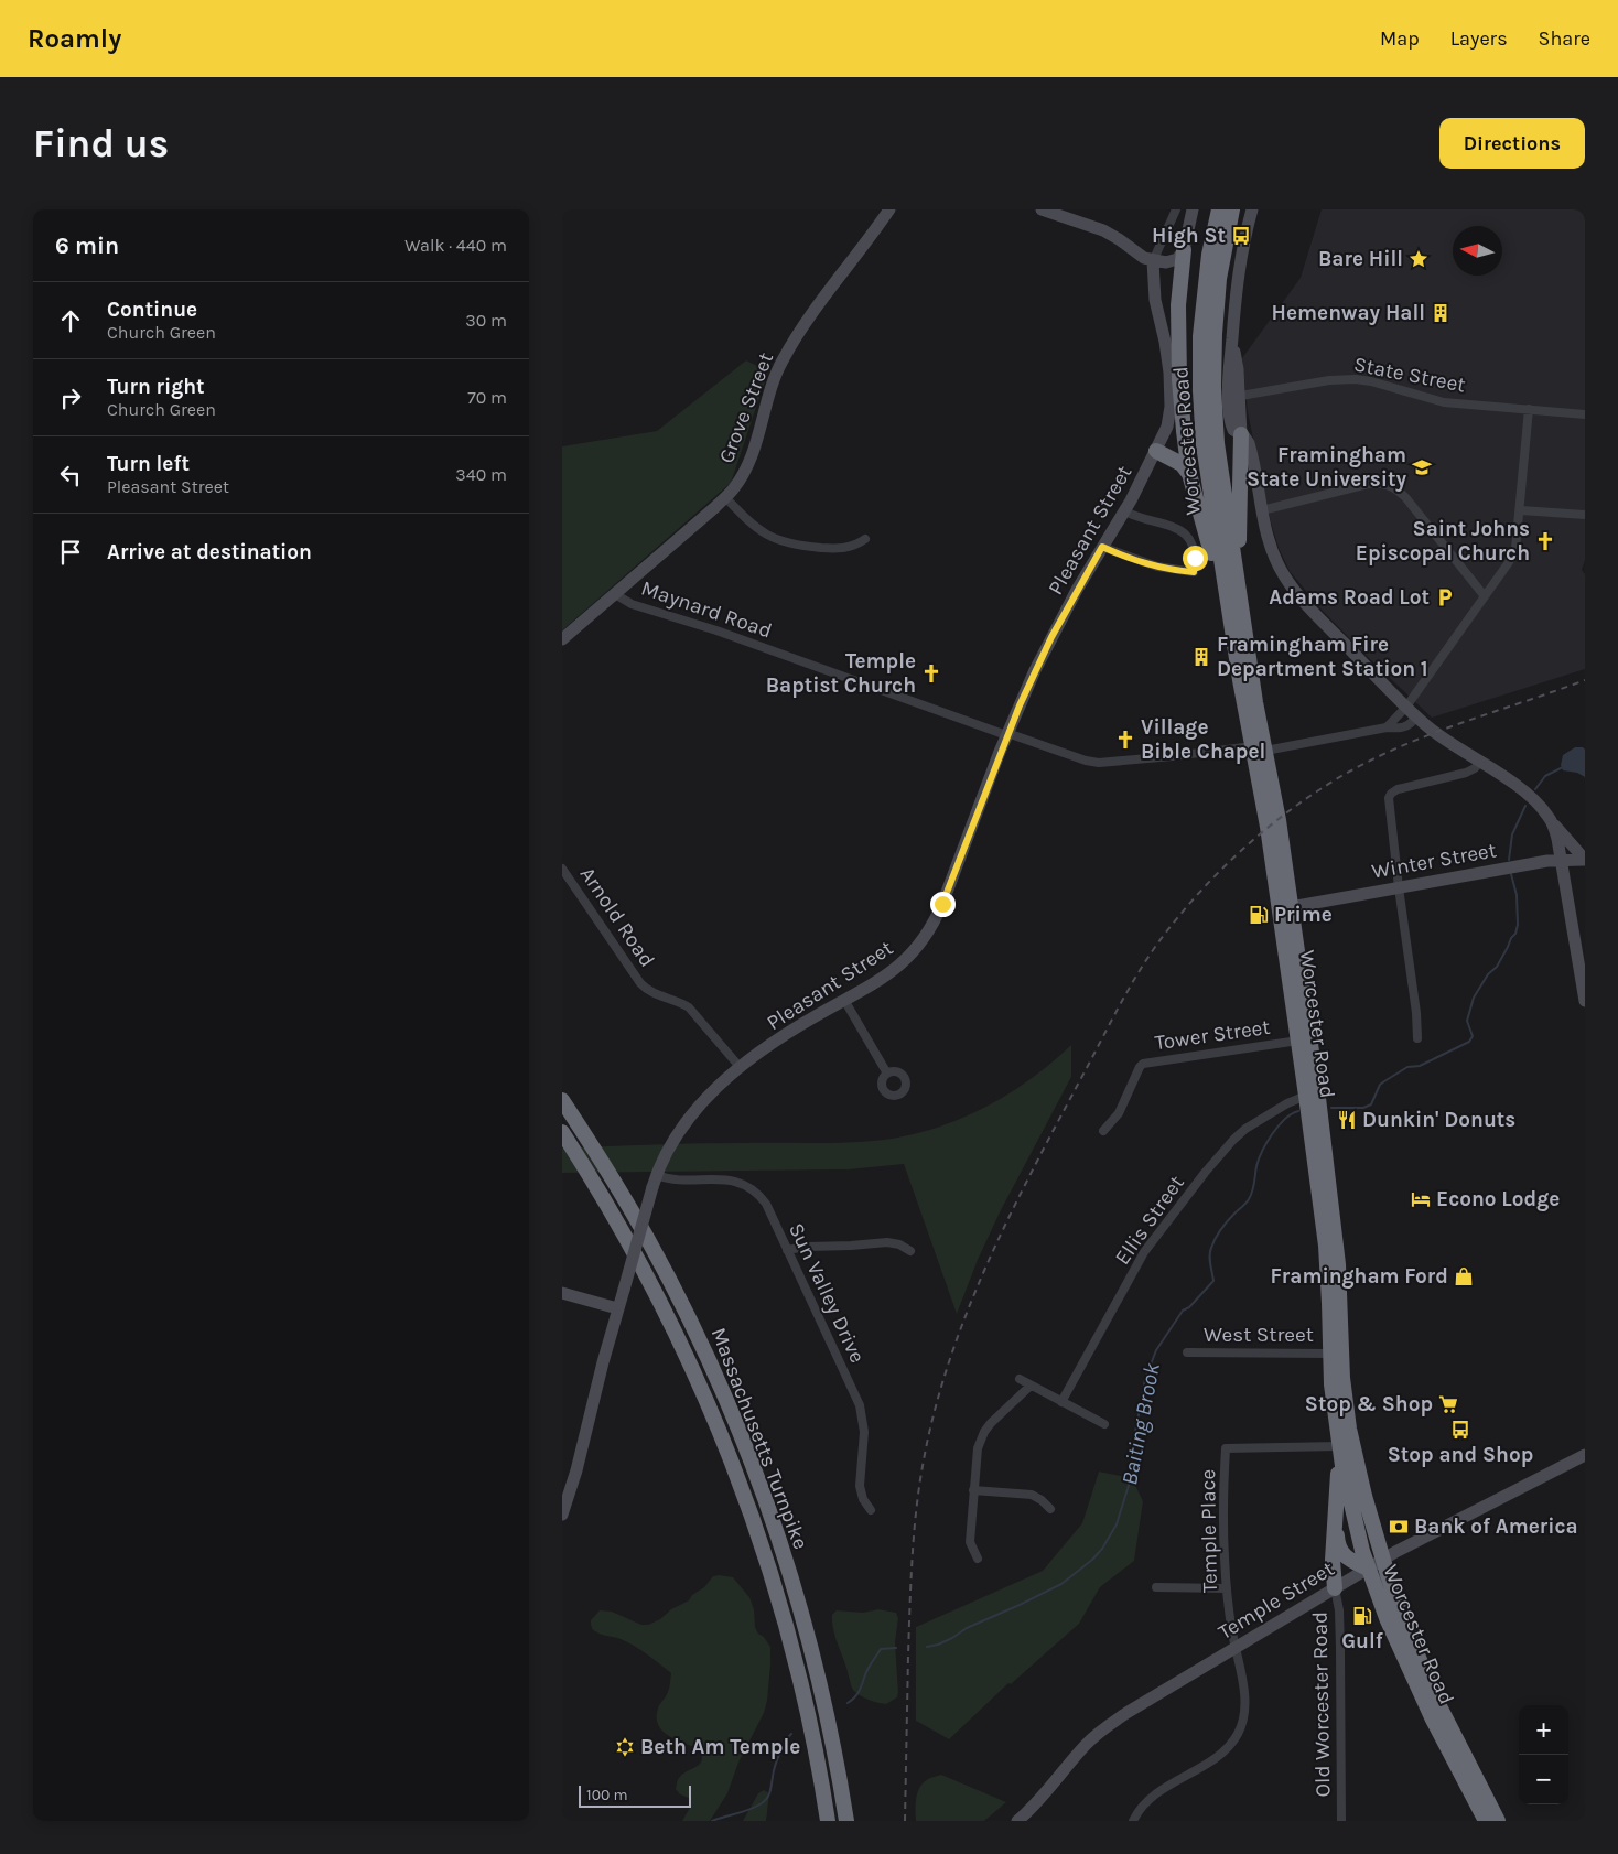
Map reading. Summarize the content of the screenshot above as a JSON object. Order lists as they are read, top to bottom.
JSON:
{
  "streets": {
    "highway": ["Worcester Road", "Massachusetts Turnpike"],
    "street": [
      "State Street",
      "Grove Street",
      "Pleasant Street",
      "Maynard Road",
      "Winter Street",
      "Arnold Road",
      "Tower Street",
      "Ellis Street",
      "Sun Valley Drive",
      "West Street",
      "Temple Place",
      "Temple Street",
      "Old Worcester Road"
    ]
  },
  "crossings": [
    ["Grove Street", "Maynard Road"],
    ["Worcester Road", "Maynard Road"],
    ["Worcester Road", "Winter Street"],
    ["Worcester Road", "Tower Street"],
    ["Worcester Road", "Ellis Street"],
    ["Worcester Road", "West Street"],
    ["Worcester Road", "Temple Place"],
    ["Worcester Road", "Temple Street"],
    ["Pleasant Street", "Maynard Road"],
    ["Pleasant Street", "Arnold Road"],
    ["Pleasant Street", "Sun Valley Drive"],
    ["Temple Place", "Temple Street"],
    ["Temple Street", "Old Worcester Road"]
  ],
  "water": ["Baiting Brook"],
  "places": {
    "bus stop": ["High St", "Stop and Shop"],
    "place": ["Bare Hill"],
    "building": ["Hemenway Hall", "Framingham Fire Department Station 1"],
    "school or university": ["Framingham State University"],
    "church": ["Saint Johns Episcopal Church", "Temple Baptist Church", "Village Bible Chapel"],
    "parking": ["Adams Road Lot"],
    "fuel station": ["Prime", "Gulf"],
    "restaurant": ["Dunkin' Donuts"],
    "hotel": ["Econo Lodge"],
    "shop": ["Framingham Ford"],
    "supermarket": ["Stop & Shop"],
    "bank": ["Bank of America"],
    "synagogue": ["Beth Am Temple"]
  },
  "scale_bar": "100 m",
  "north": "left",
  "page": {
    "header": "Roamly",
    "nav": ["Map", "Layers", "Share"],
    "buttons": "Directions",
    "title": "Find us",
    "heading": ["6 min", "Walk · 440 m"],
    "list": [
      ["Continue", "Church Green", "30 m"],
      ["Turn right", "Church Green", "70 m"],
      ["Turn left", "Pleasant Street", "340 m"],
      "Arrive at destination"
    ],
    "map_buttons": ["+", "−"],
    "scale": "100 m"
  }
}
